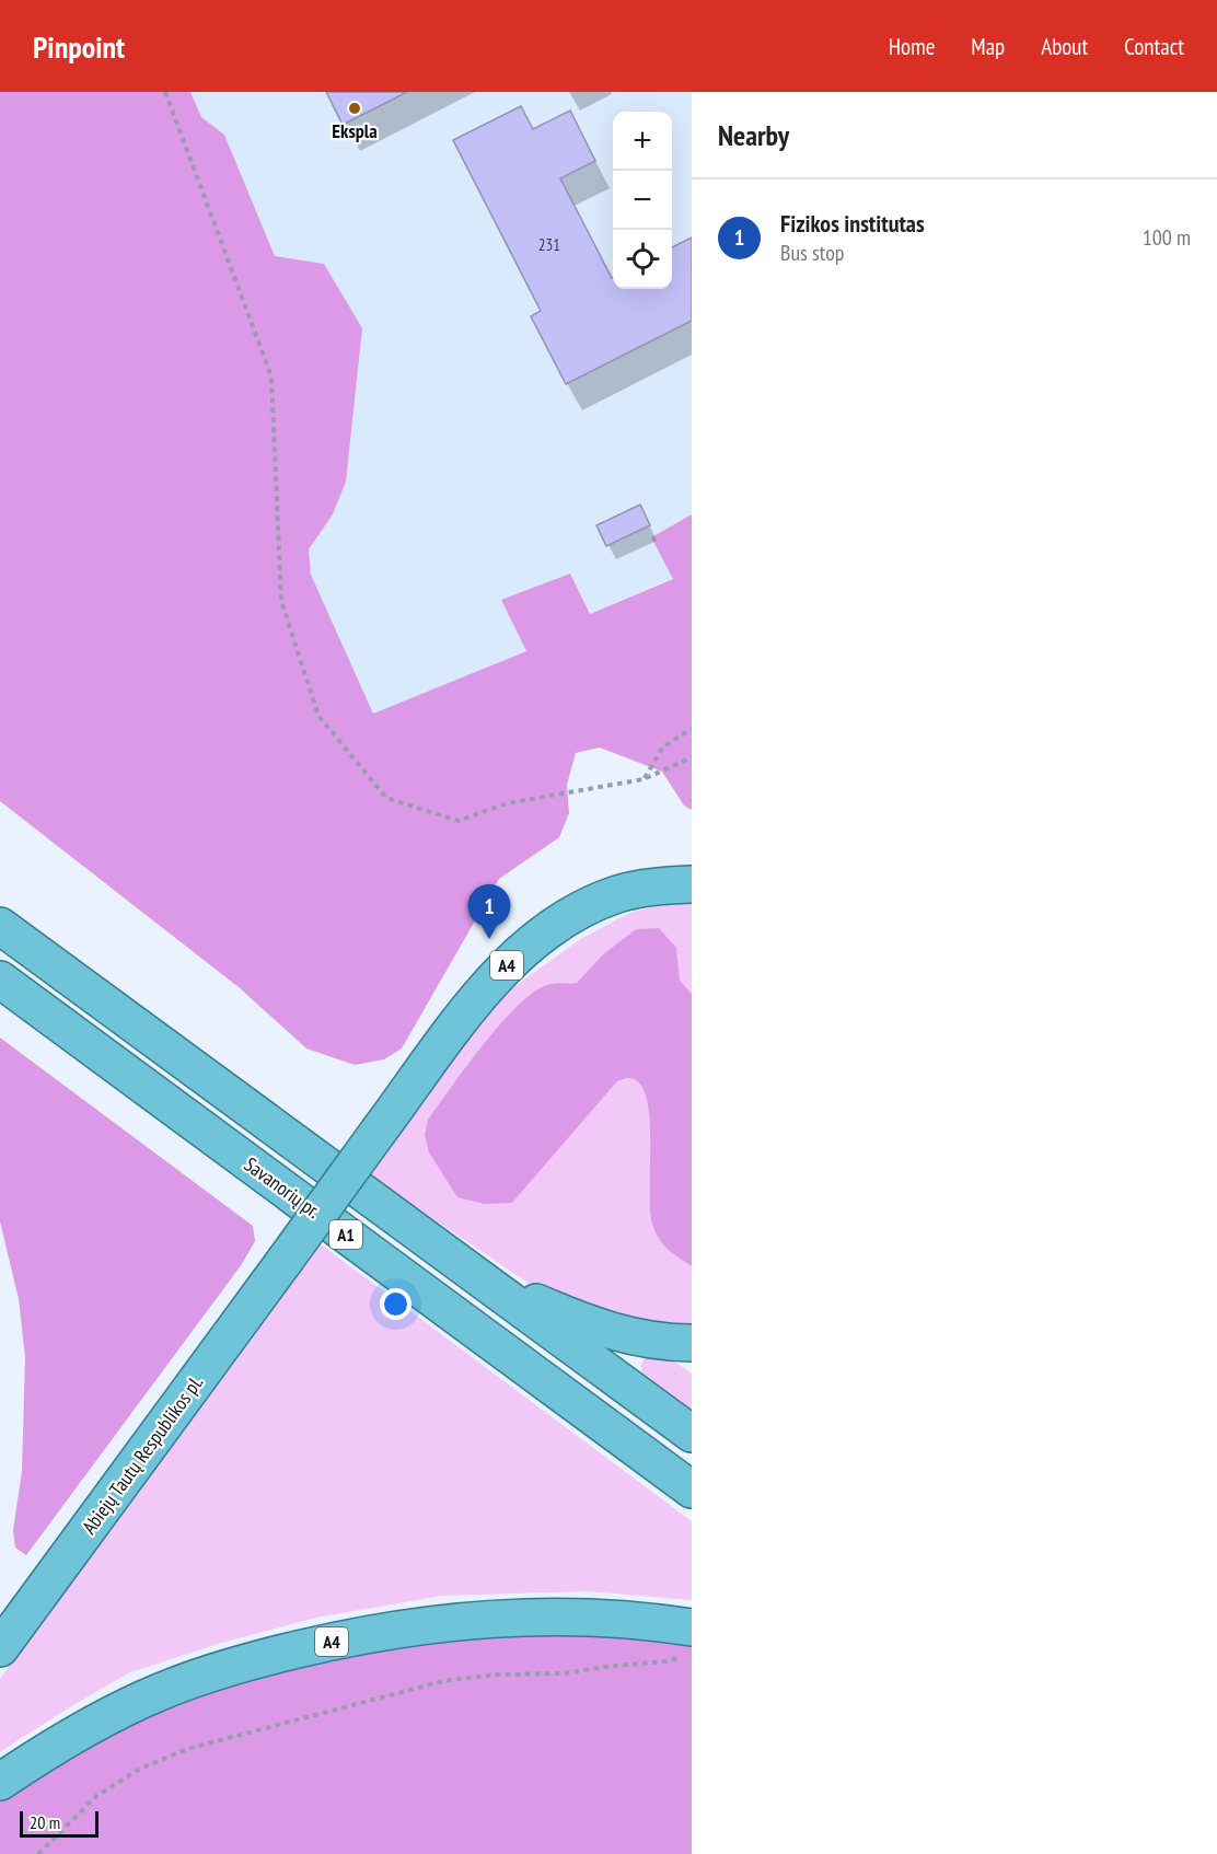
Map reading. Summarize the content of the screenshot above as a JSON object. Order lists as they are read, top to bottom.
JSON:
{
  "streets": {
    "highway": [
      "A4",
      "Savanorių pr.",
      "A1",
      "Abiejų Tautų Respublikos pl."
    ]
  },
  "places": ["Ekspla"],
  "house_numbers": ["231"],
  "scale_bar": "20 m",
  "page": {
    "header": "Pinpoint",
    "nav": [
      "Home",
      "Map",
      "About",
      "Contact"
    ],
    "heading": "Nearby",
    "map_buttons": ["+", "−"],
    "list": [
      {
        "mark": "1",
        "name": "Fizikos institutas",
        "note": "Bus stop",
        "value": "100 m"
      }
    ],
    "pins": "1",
    "scale": "20 m"
  }
}
